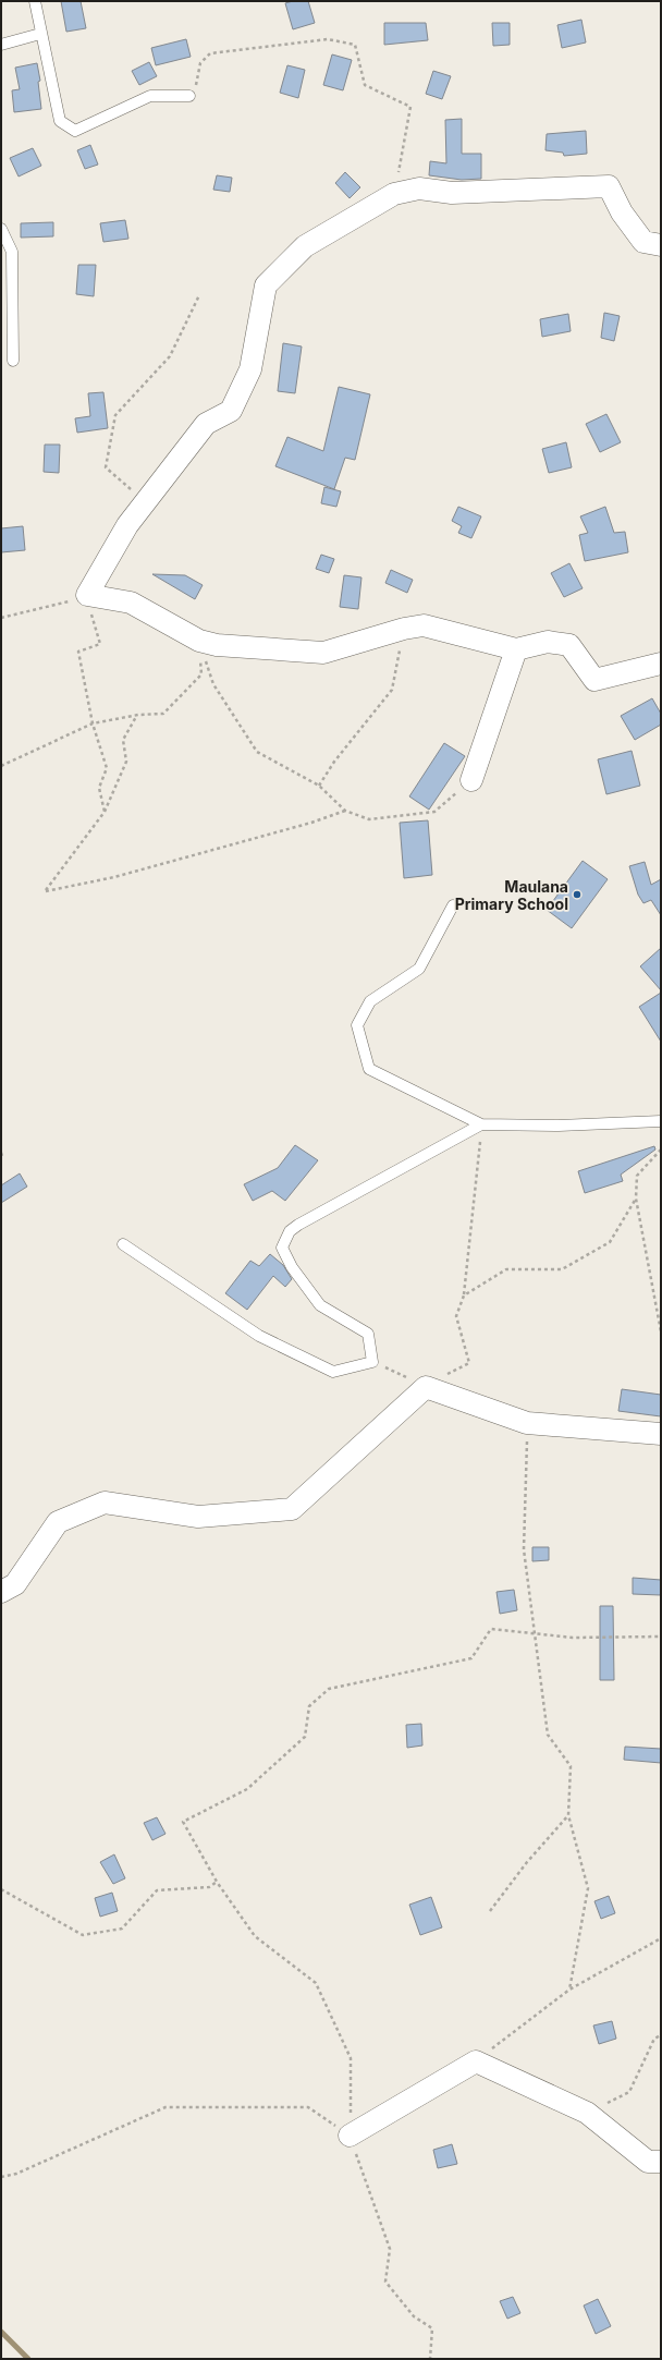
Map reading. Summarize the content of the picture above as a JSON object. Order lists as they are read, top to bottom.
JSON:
{
  "places": ["Maulana Primary School"]
}
